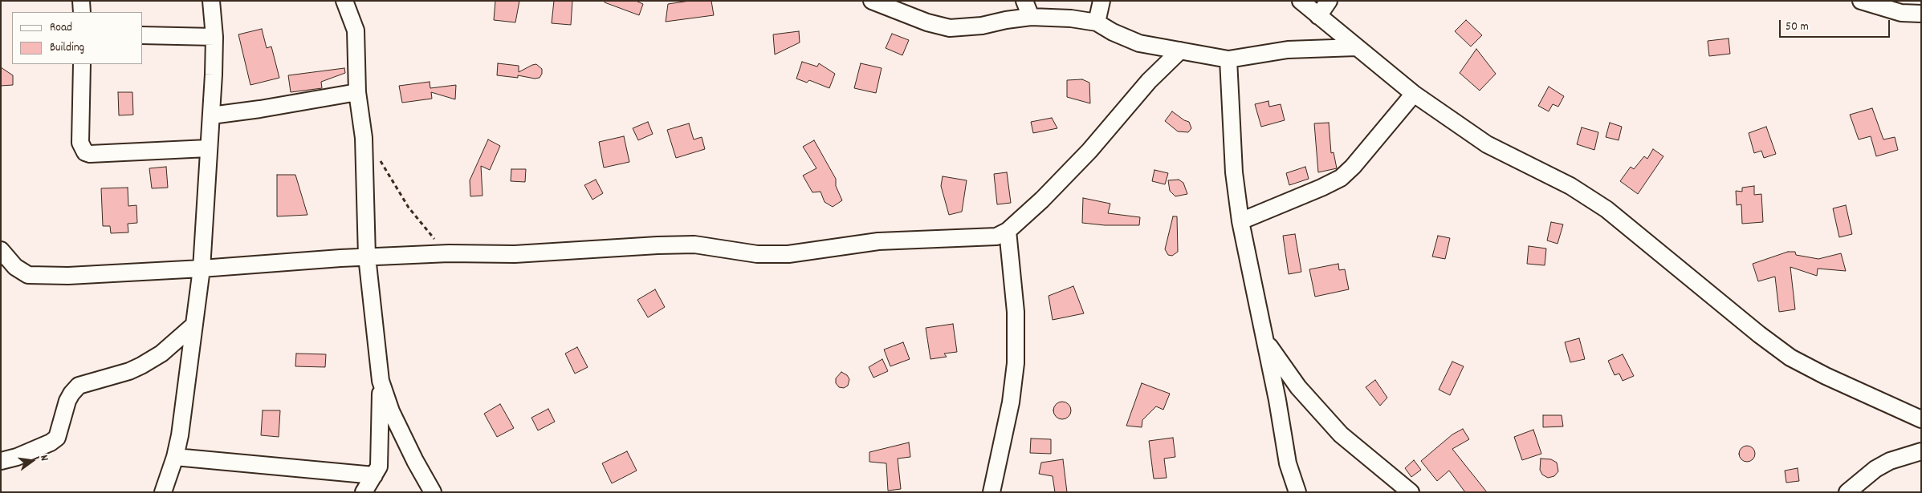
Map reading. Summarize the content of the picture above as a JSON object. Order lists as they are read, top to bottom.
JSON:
{
  "legend": ["Road", "Building"],
  "scale_bar": "50 m",
  "north": "right"
}
